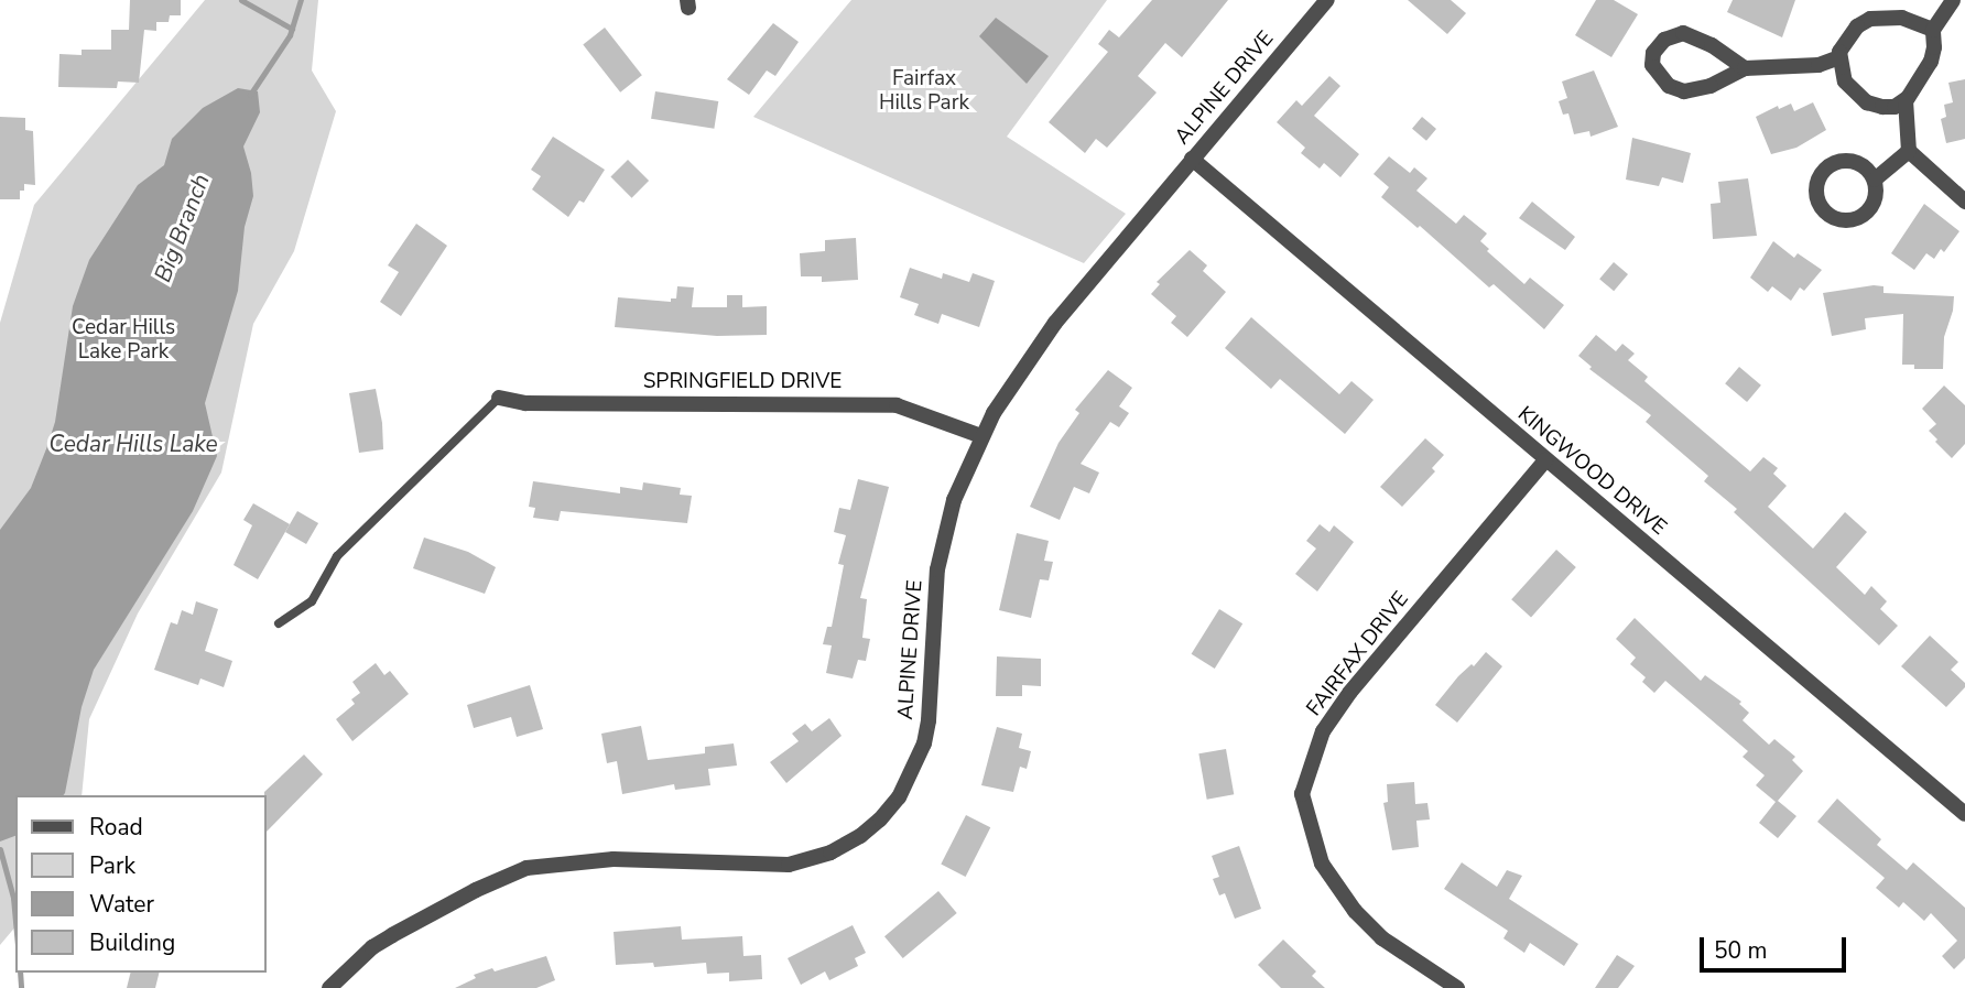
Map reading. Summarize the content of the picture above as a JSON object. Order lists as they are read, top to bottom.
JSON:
{
  "streets": {
    "street": [
      "ALPINE DRIVE",
      "SPRINGFIELD DRIVE",
      "KINGWOOD DRIVE",
      "FAIRFAX DRIVE"
    ]
  },
  "crossings": [
    ["ALPINE DRIVE", "SPRINGFIELD DRIVE"],
    ["ALPINE DRIVE", "KINGWOOD DRIVE"],
    ["KINGWOOD DRIVE", "FAIRFAX DRIVE"]
  ],
  "water": ["Big Branch", "Cedar Hills Lake"],
  "parks": ["Fairfax Hills Park", "Cedar Hills Lake Park"],
  "legend": [
    "Road",
    "Park",
    "Water",
    "Building"
  ],
  "scale_bar": "50 m"
}
